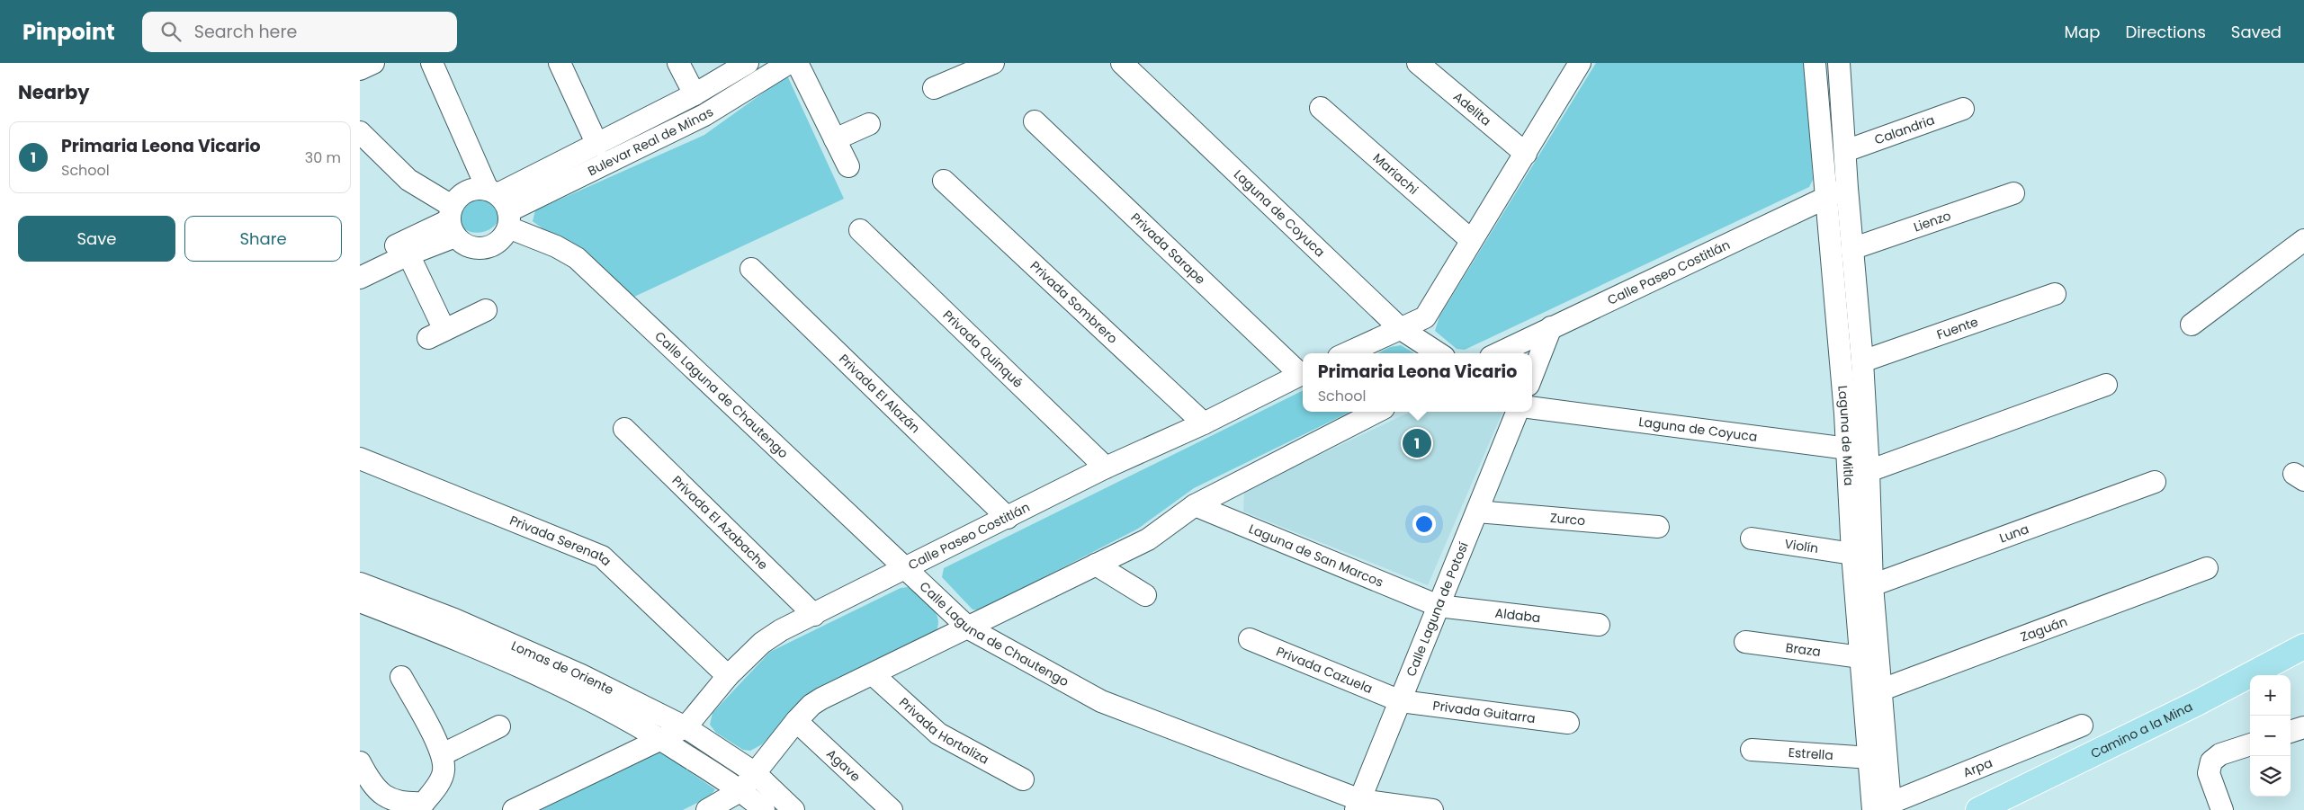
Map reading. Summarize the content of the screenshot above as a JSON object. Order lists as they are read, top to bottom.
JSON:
{
  "streets": {
    "main road": ["Camino a la Mina"],
    "street": [
      "Adelita",
      "Calandria",
      "Bulevar Real de Minas",
      "Mariachi",
      "Laguna de Coyuca",
      "Lienzo",
      "Privada Sarape",
      "Calle Paseo Costitlán",
      "Privada Sombrero",
      "Fuente",
      "Privada Quinqué",
      "Privada El Alazán",
      "Calle Laguna de Chautengo",
      "Laguna de Mitla",
      "Zurco",
      "Privada El Azabache",
      "Luna",
      "Privada Serenata",
      "Violín",
      "Laguna de San Marcos",
      "Calle Laguna de Potosí",
      "Aldaba",
      "Zaguán",
      "Braza",
      "Lomas de Oriente",
      "Privada Cazuela",
      "Privada Guitarra",
      "Privada Hortaliza",
      "Estrella",
      "Agave",
      "Arpa"
    ]
  },
  "crossings": [
    ["Calandria", "Laguna de Mitla"],
    ["Bulevar Real de Minas", "Calle Laguna de Chautengo"],
    ["Laguna de Coyuca", "Laguna de Mitla"],
    ["Lienzo", "Laguna de Mitla"],
    ["Calle Paseo Costitlán", "Privada Sombrero"],
    ["Calle Paseo Costitlán", "Privada Quinqué"],
    ["Calle Paseo Costitlán", "Privada El Alazán"],
    ["Calle Paseo Costitlán", "Calle Laguna de Chautengo"],
    ["Calle Paseo Costitlán", "Laguna de Mitla"],
    ["Calle Paseo Costitlán", "Privada El Azabache"],
    ["Calle Paseo Costitlán", "Privada Serenata"],
    ["Calle Paseo Costitlán", "Lomas de Oriente"],
    ["Fuente", "Laguna de Mitla"],
    ["Calle Laguna de Chautengo", "Calle Laguna de Potosí"],
    ["Laguna de Mitla", "Luna"],
    ["Laguna de Mitla", "Violín"],
    ["Laguna de Mitla", "Zaguán"],
    ["Laguna de Mitla", "Braza"],
    ["Laguna de Mitla", "Estrella"],
    ["Laguna de Mitla", "Arpa"],
    ["Zurco", "Calle Laguna de Potosí"],
    ["Laguna de San Marcos", "Calle Laguna de Potosí"],
    ["Laguna de San Marcos", "Aldaba"],
    ["Calle Laguna de Potosí", "Aldaba"],
    ["Calle Laguna de Potosí", "Privada Cazuela"],
    ["Calle Laguna de Potosí", "Privada Guitarra"],
    ["Privada Cazuela", "Privada Guitarra"]
  ],
  "page": {
    "header": "Pinpoint",
    "search": "Search here",
    "nav": ["Map", "Directions", "Saved"],
    "heading": "Nearby",
    "list": [
      {
        "mark": "1",
        "name": "Primaria Leona Vicario",
        "note": "School",
        "value": "30 m"
      }
    ],
    "buttons": ["Save", "Share"],
    "popup": ["Primaria Leona Vicario", "School"],
    "pins": "1",
    "map_buttons": ["+", "−"]
  }
}
